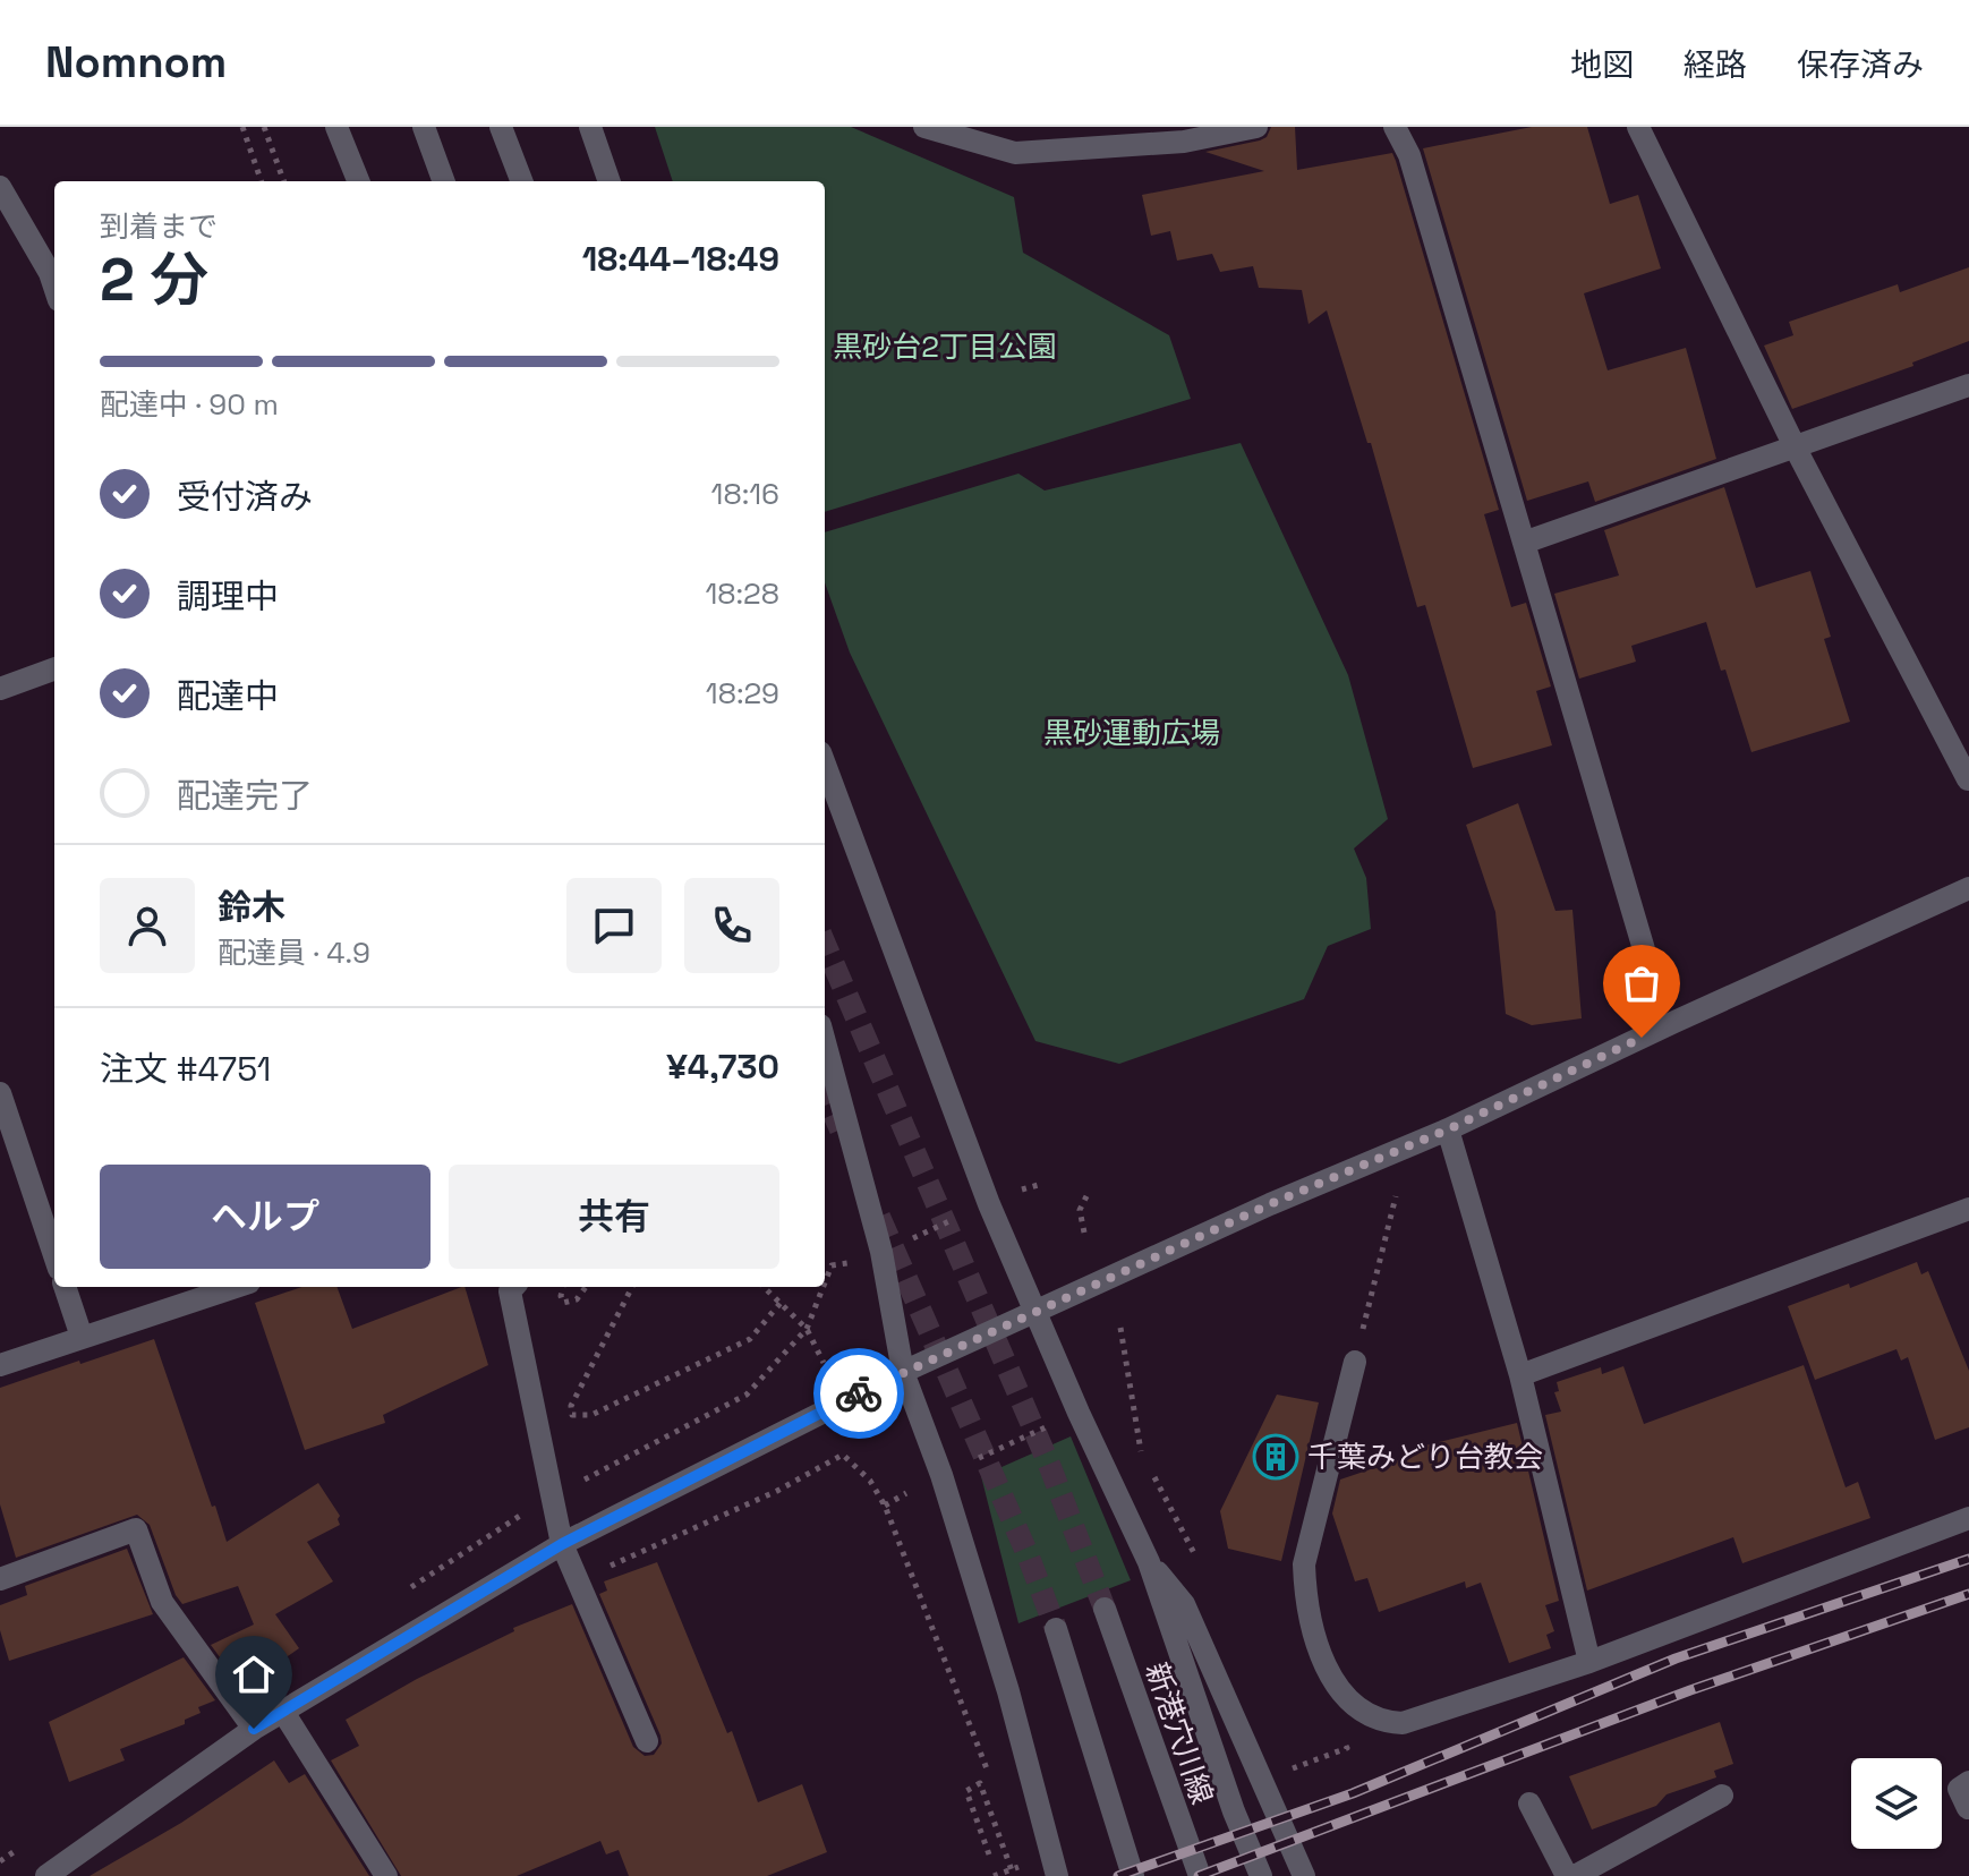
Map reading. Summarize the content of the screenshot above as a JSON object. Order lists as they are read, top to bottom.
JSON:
{
  "streets": {
    "street": ["新港穴川線"]
  },
  "parks": ["黒砂台2丁目公園", "黒砂運動広場"],
  "places": {
    "building": ["千葉みどり台教会"]
  },
  "page": {
    "header": "Nomnom",
    "nav": ["地図", "経路", "保存済み"],
    "heading": ["2 分", "到着まで", "18:44–18:49"],
    "panel": [
      "鈴木",
      "配達員 · 4.9",
      "注文 #4751",
      "¥4,730"
    ],
    "bar": "配達中 · 90 m",
    "list": [
      ["受付済み", "18:16"],
      ["調理中", "18:28"],
      ["配達中", "18:29"],
      "配達完了"
    ],
    "buttons": ["ヘルプ", "共有"]
  }
}
